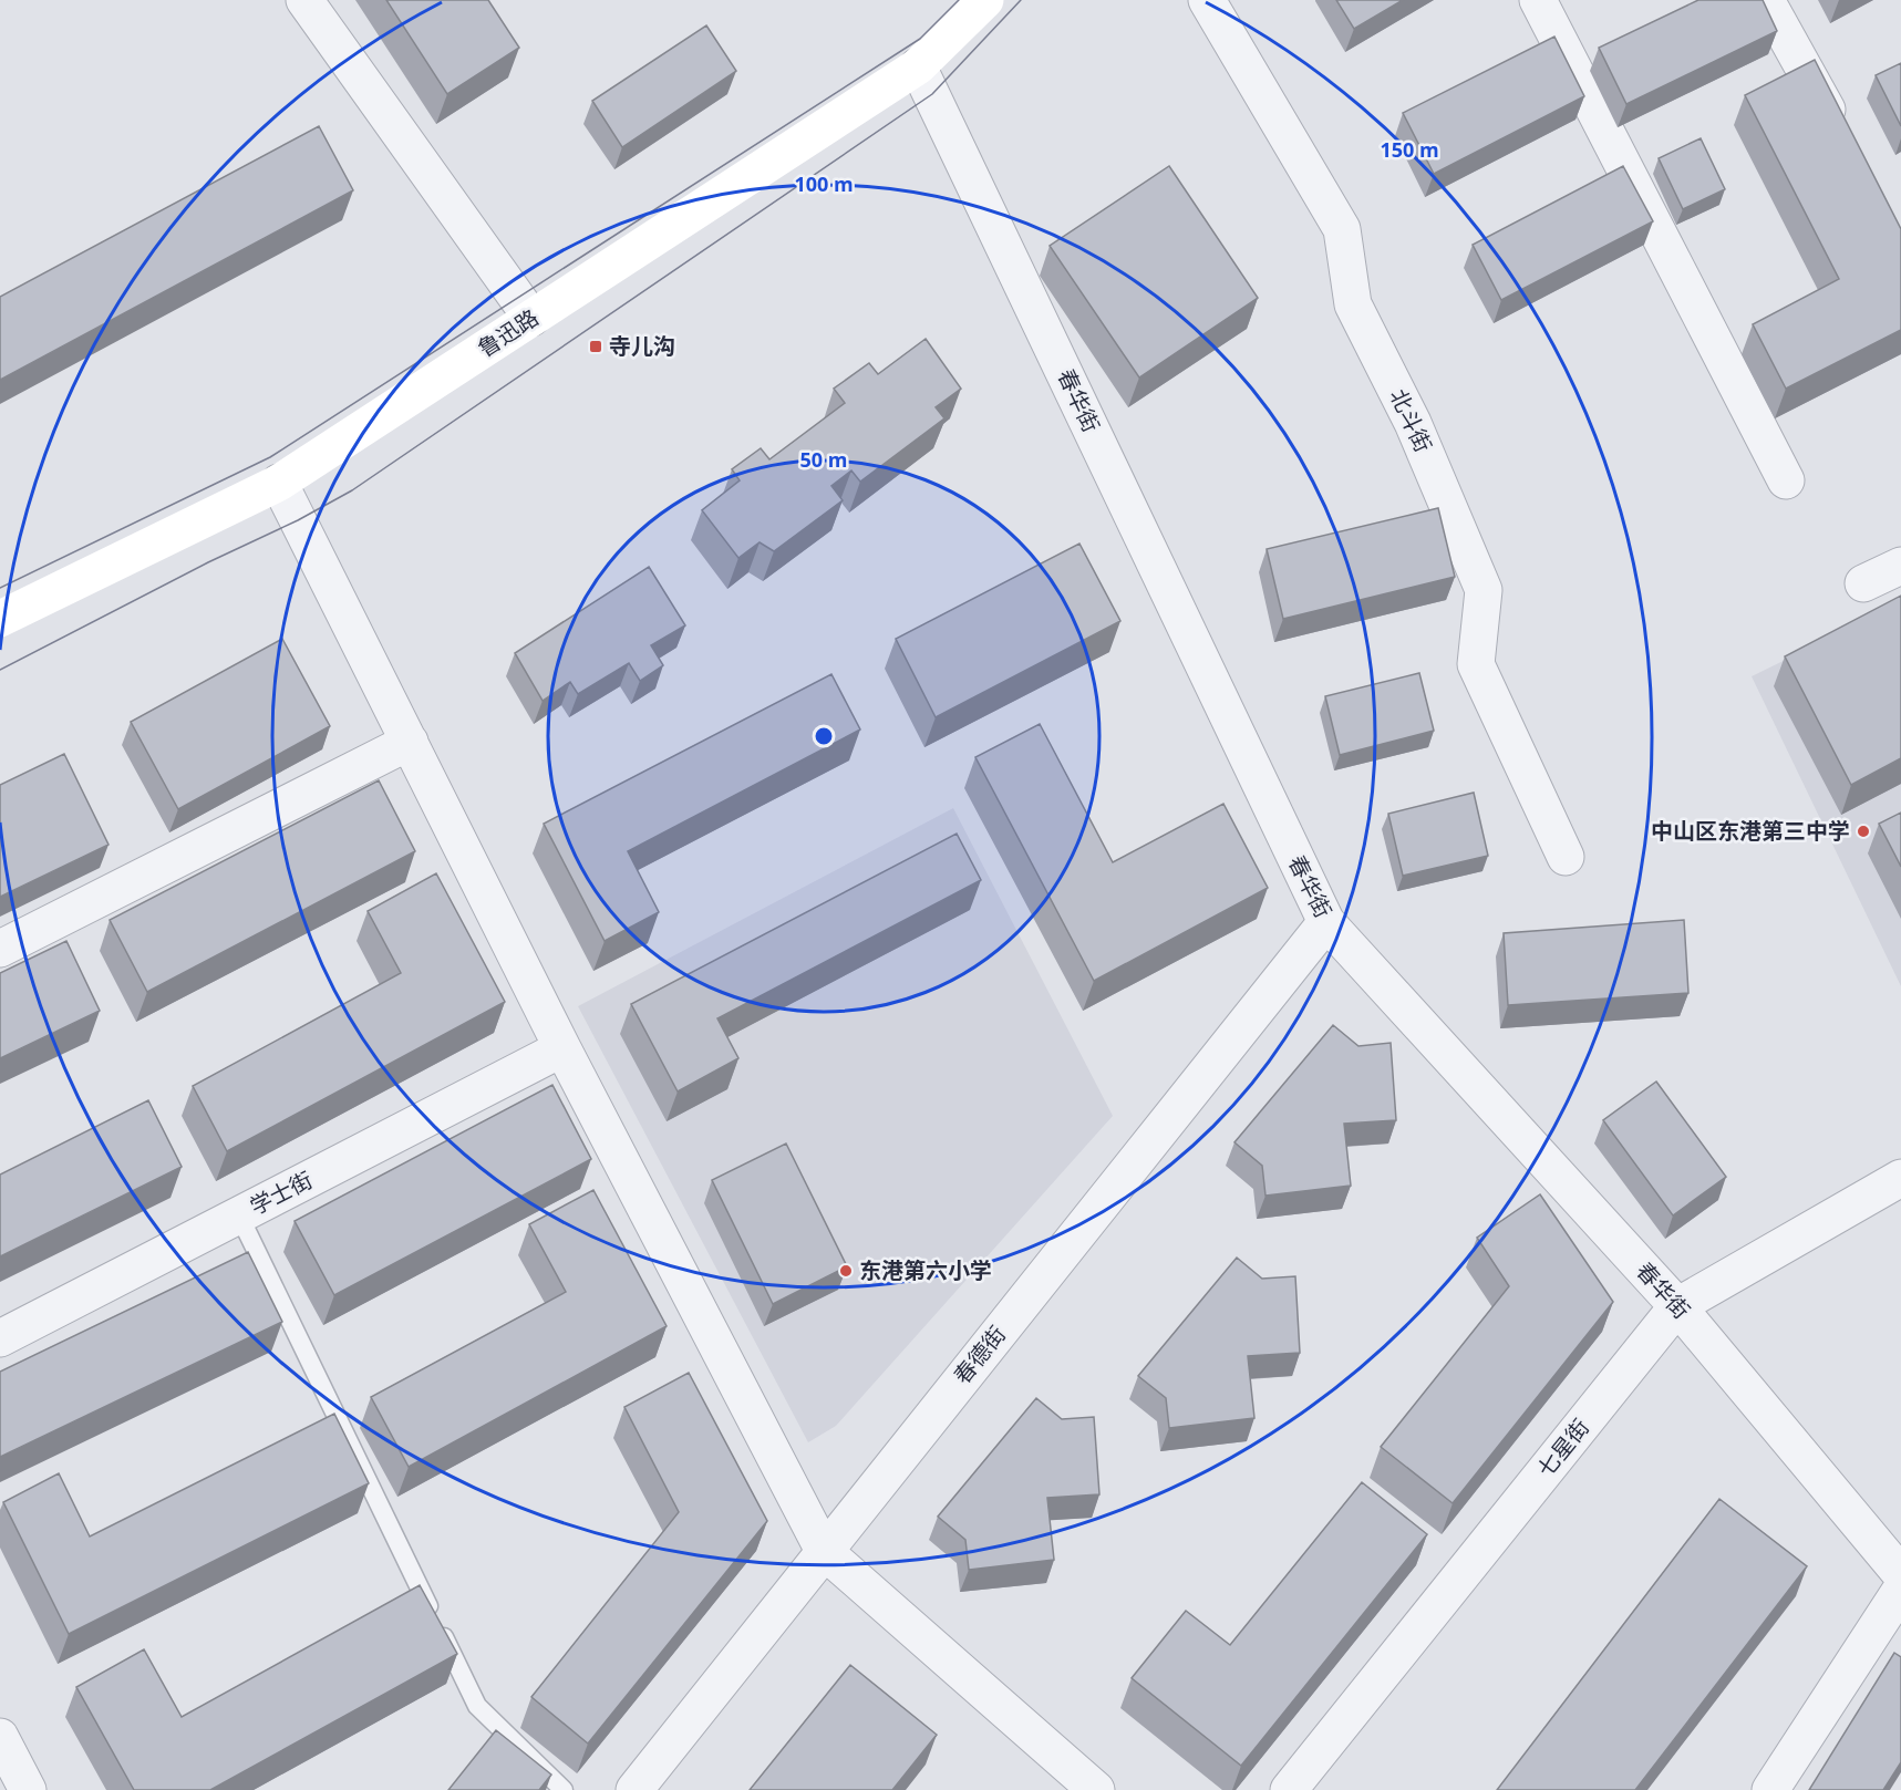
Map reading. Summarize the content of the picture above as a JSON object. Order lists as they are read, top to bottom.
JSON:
{
  "streets": {
    "main road": ["鲁迅路"],
    "street": [
      "春华街",
      "北斗街",
      "学士街",
      "春德街",
      "七星街"
    ]
  },
  "crossings": [
    ["鲁迅路", "春华街"],
    ["春华街", "春德街"],
    ["春华街", "七星街"]
  ],
  "places": {
    "transit": ["寺儿沟"],
    "other": ["中山区东港第三中学", "东港第六小学"]
  },
  "rings": ["150 m", "100 m", "50 m"]
}
